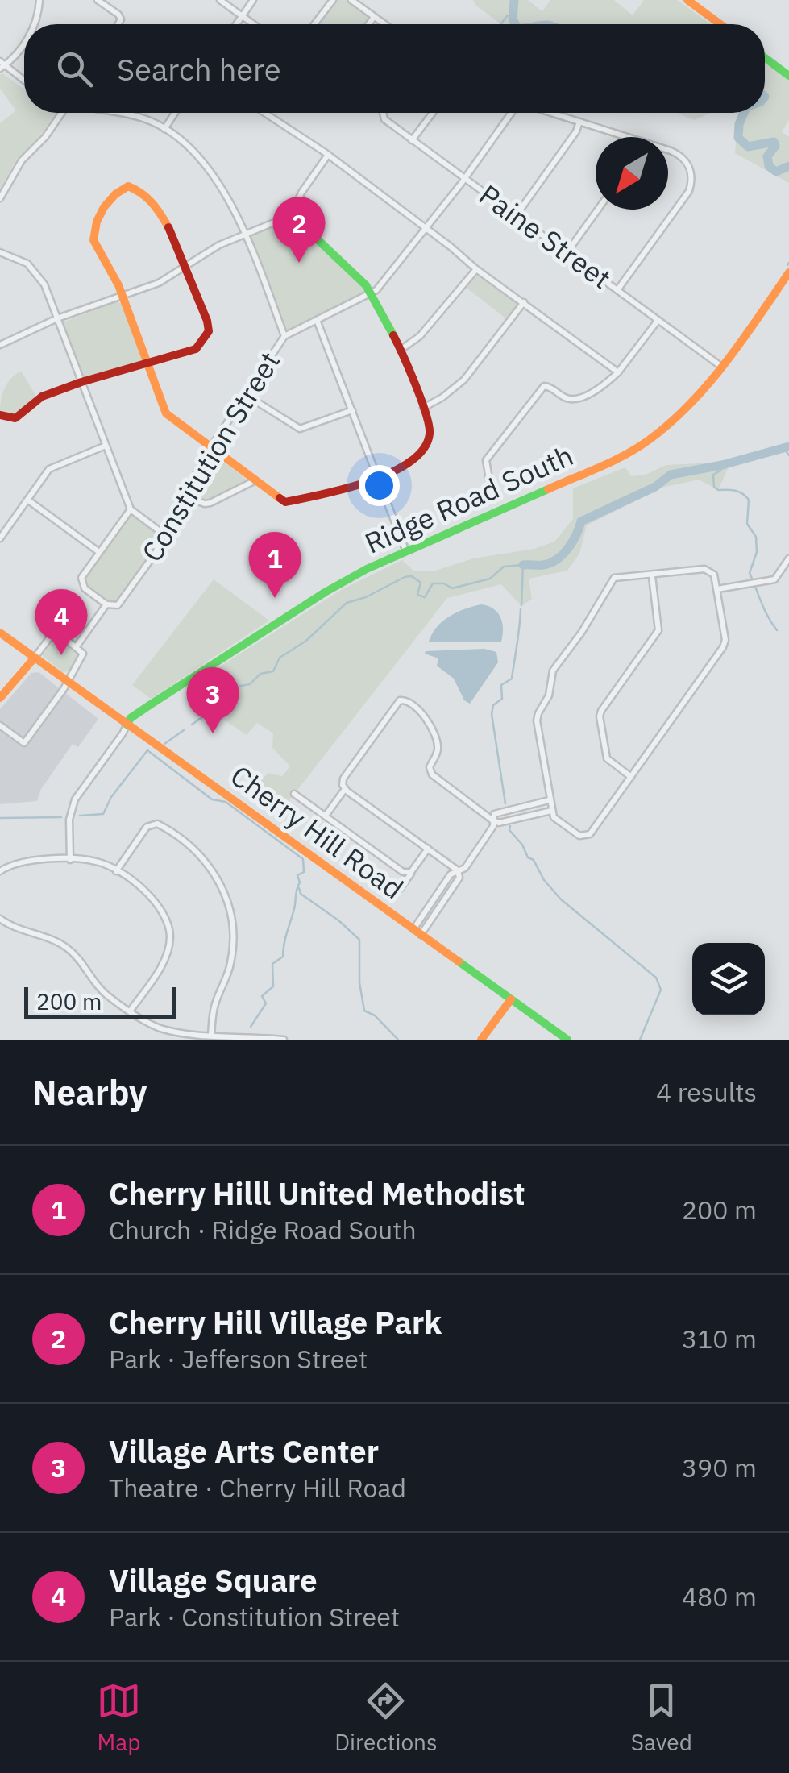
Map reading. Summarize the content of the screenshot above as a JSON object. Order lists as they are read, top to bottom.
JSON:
{
  "streets": {
    "street": [
      "Paine Street",
      "Constitution Street",
      "Ridge Road South",
      "Cherry Hill Road"
    ]
  },
  "crossings": [
    ["Paine Street", "Constitution Street"],
    ["Paine Street", "Ridge Road South"],
    ["Constitution Street", "Cherry Hill Road"],
    ["Ridge Road South", "Cherry Hill Road"]
  ],
  "scale_bar": "200 m",
  "north": "bottom left",
  "page": {
    "search": "Search here",
    "pins": [
      "2",
      "1",
      "4",
      "3"
    ],
    "scale": "200 m",
    "heading": ["Nearby", "4 results"],
    "list": [
      {
        "mark": "1",
        "name": "Cherry Hilll United Methodist",
        "note": "Church · Ridge Road South",
        "value": "200 m"
      },
      {
        "mark": "2",
        "name": "Cherry Hill Village Park",
        "note": "Park · Jefferson Street",
        "value": "310 m"
      },
      {
        "mark": "3",
        "name": "Village Arts Center",
        "note": "Theatre · Cherry Hill Road",
        "value": "390 m"
      },
      {
        "mark": "4",
        "name": "Village Square",
        "note": "Park · Constitution Street",
        "value": "480 m"
      }
    ],
    "nav": ["Map", "Directions", "Saved"]
  }
}
